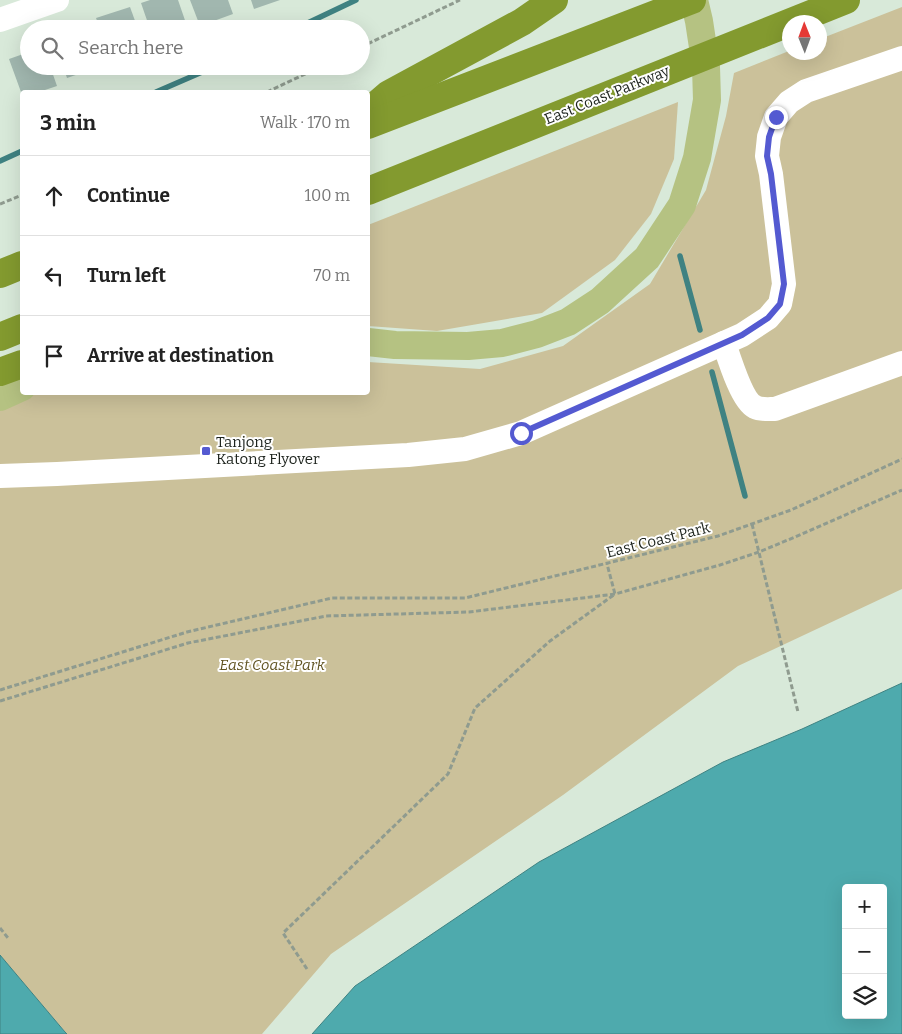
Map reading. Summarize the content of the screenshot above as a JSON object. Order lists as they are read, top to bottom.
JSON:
{
  "streets": {
    "highway": ["East Coast Parkway"],
    "path": ["East Coast Park"]
  },
  "parks": ["East Coast Park"],
  "places": {
    "transit": ["Tanjong Katong Flyover"]
  },
  "north": "top",
  "page": {
    "search": "Search here",
    "heading": ["3 min", "Walk · 170 m"],
    "list": [
      ["Continue", "100 m"],
      ["Turn left", "70 m"],
      "Arrive at destination"
    ],
    "map_buttons": ["+", "−"]
  }
}
